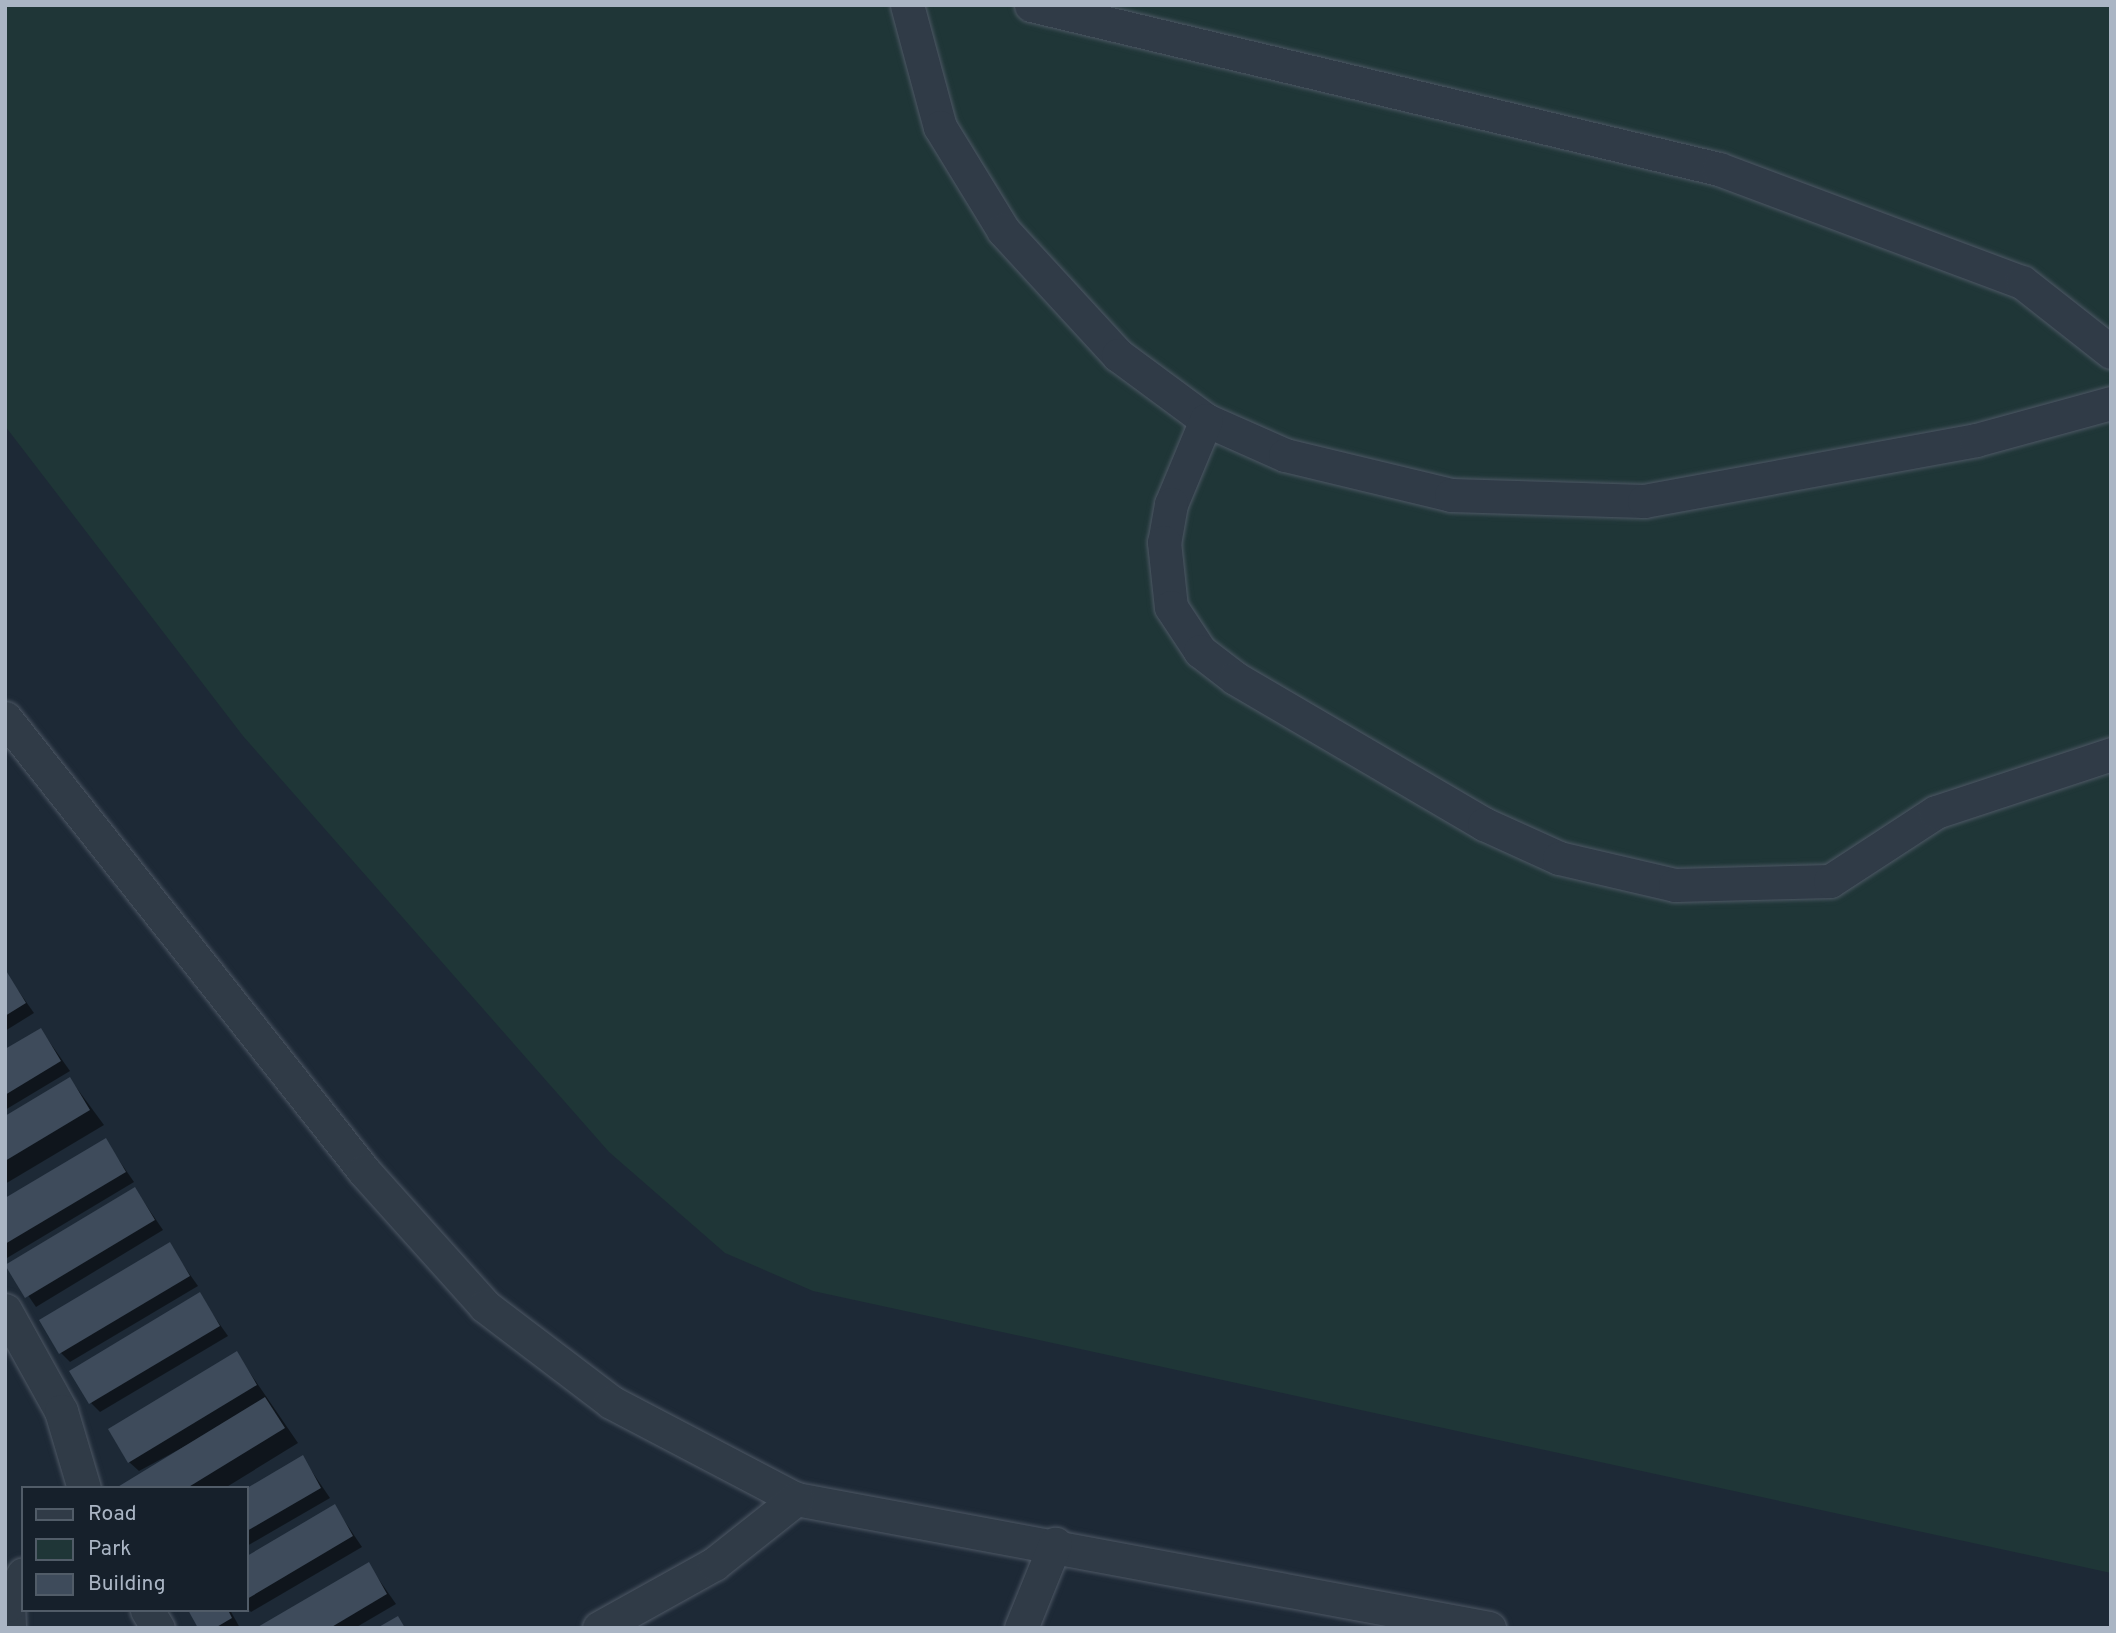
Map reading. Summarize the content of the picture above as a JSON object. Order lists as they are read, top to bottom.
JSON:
{
  "legend": ["Road", "Park", "Building"]
}
